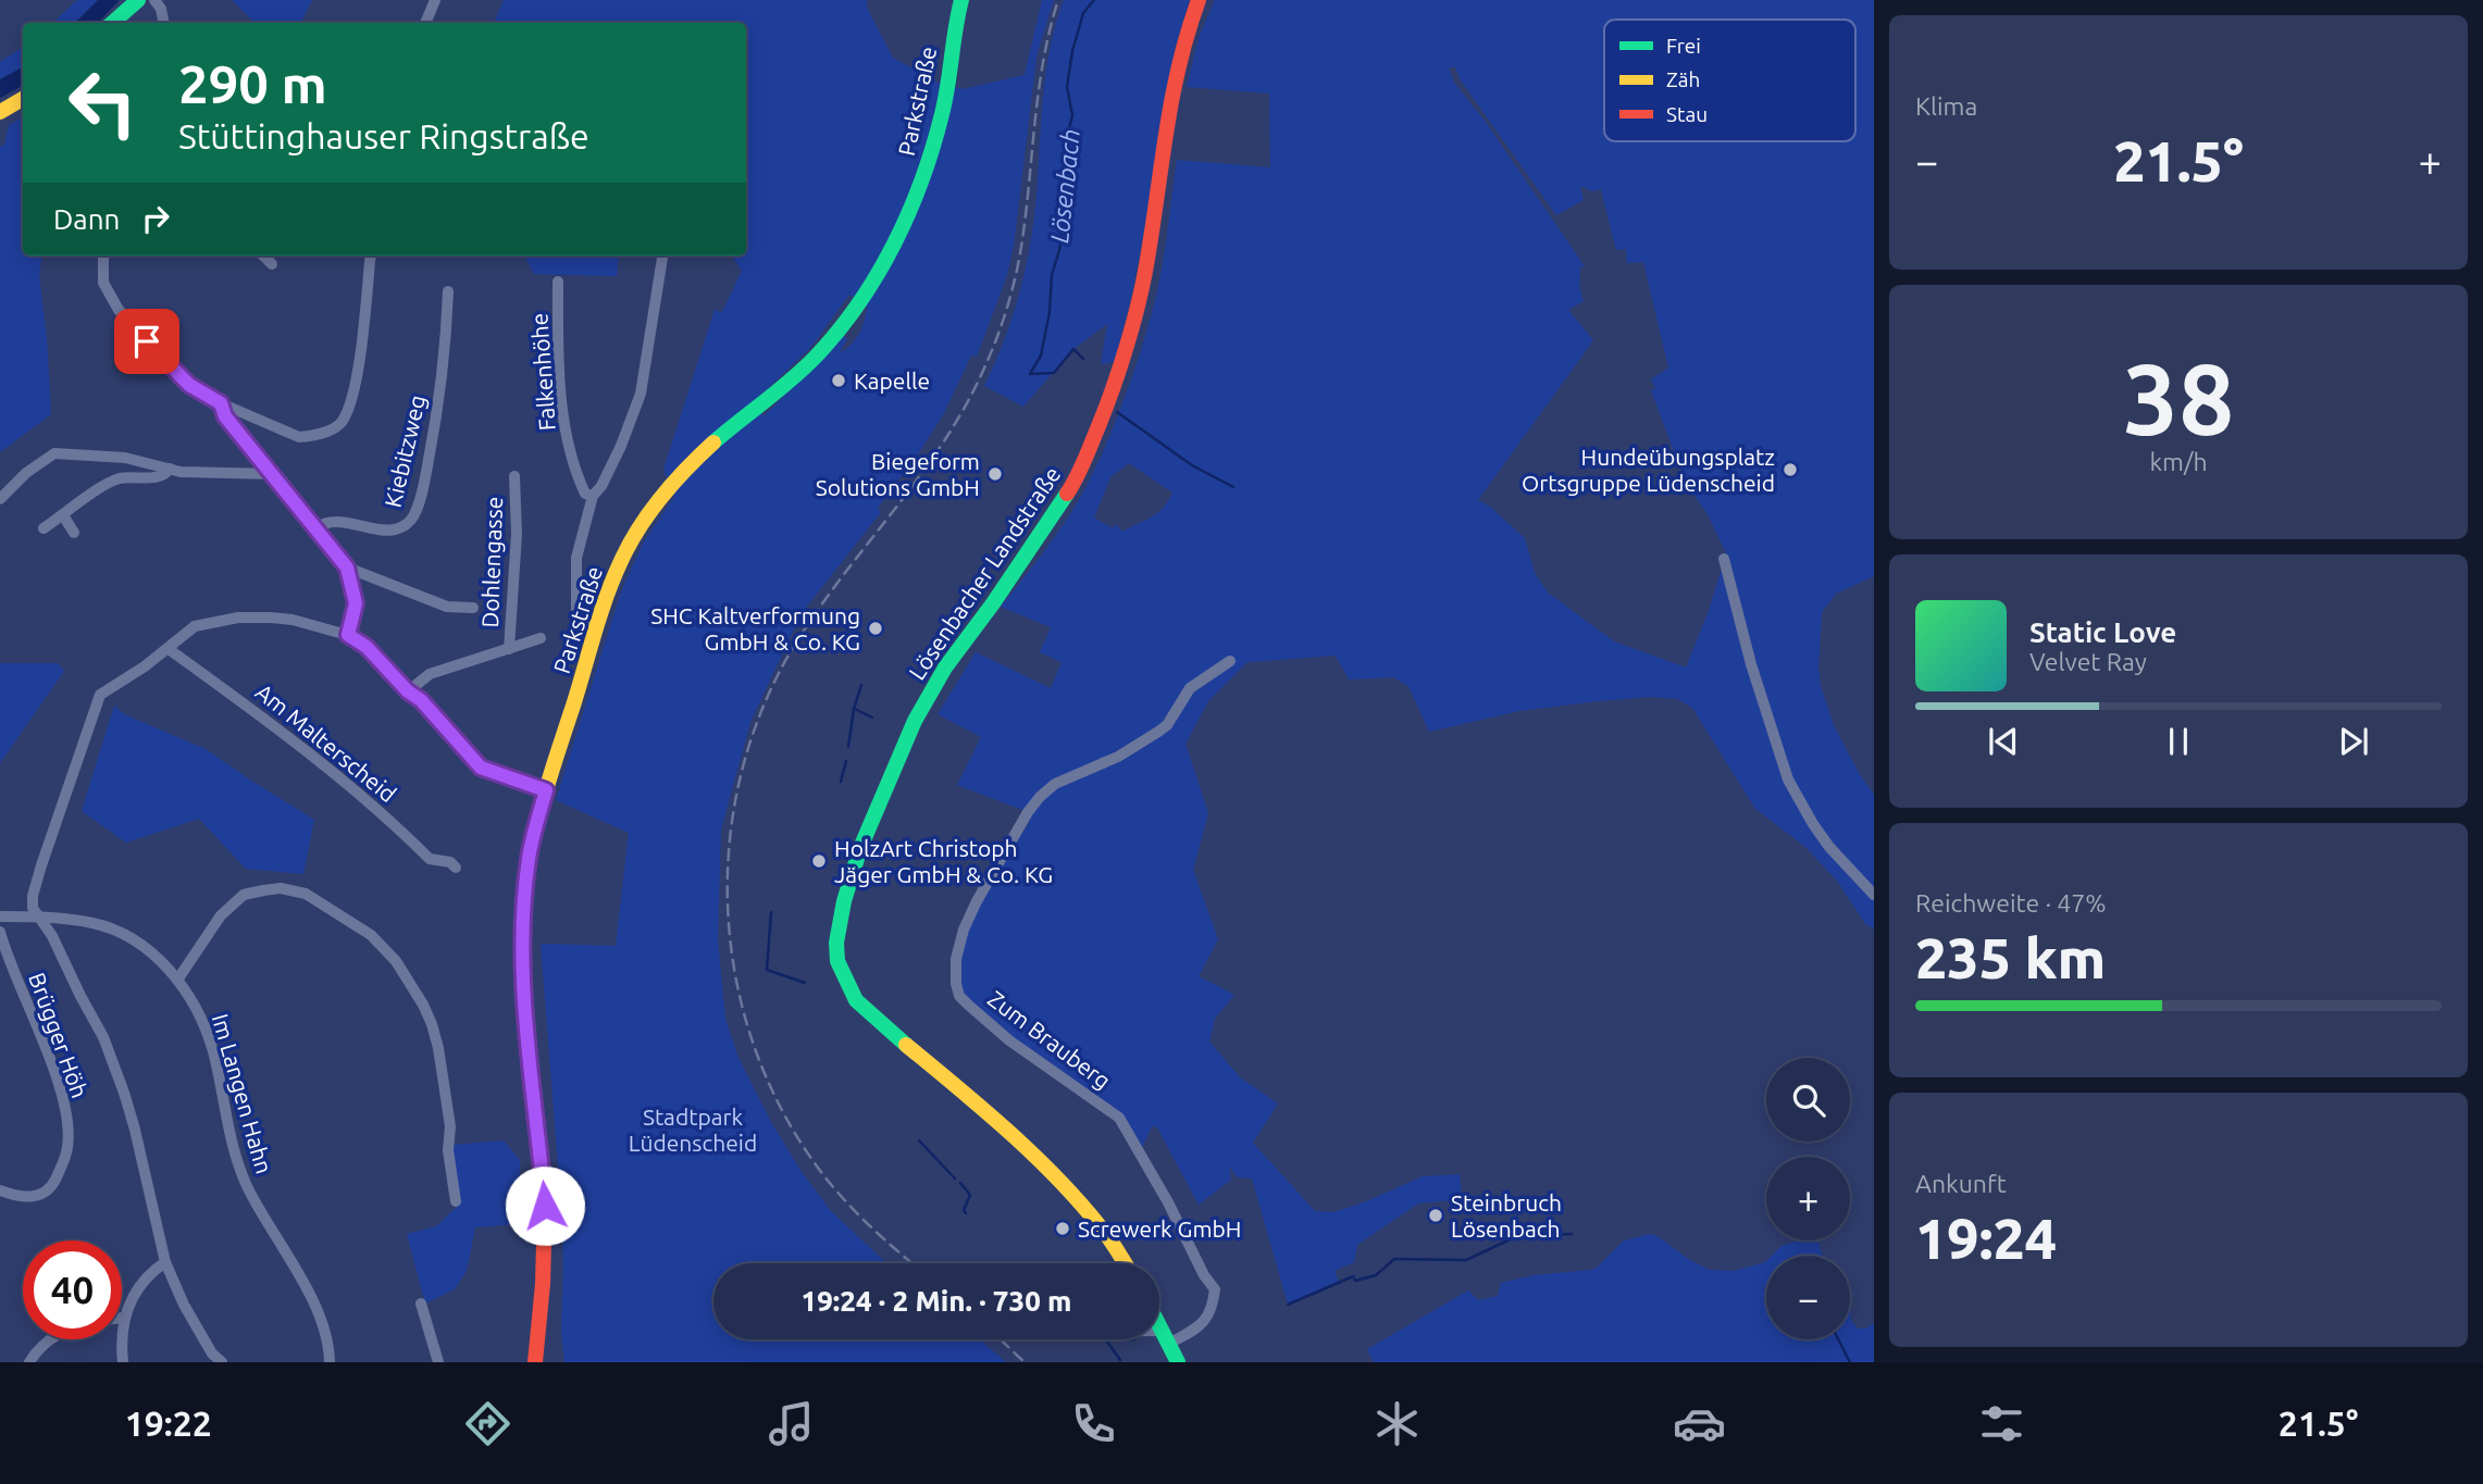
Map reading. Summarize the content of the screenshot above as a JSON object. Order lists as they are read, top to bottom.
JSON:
{
  "streets": {
    "main road": ["Parkstraße", "Lösenbacher Landstraße"],
    "street": [
      "Falkenhöhe",
      "Kiebitzweg",
      "Dohlengasse",
      "Am Malterscheid",
      "Brügger Höh",
      "Zum Brauberg",
      "Im Langen Hahn"
    ]
  },
  "water": ["Lösenbach"],
  "parks": ["Stadtpark Lüdenscheid"],
  "places": [
    "Kapelle",
    "Hundeübungsplatz Ortsgruppe Lüdenscheid",
    "Biegeform Solutions GmbH",
    "SHC Kaltverformung GmbH & Co. KG",
    "HolzArt Christoph Jäger GmbH & Co. KG",
    "Steinbruch Lösenbach",
    "Screwerk GmbH"
  ],
  "legend": ["Frei", "Zäh", "Stau"],
  "page": {
    "tile": [
      "Klima",
      ["38", "km/h"],
      ["Reichweite · 47%", "235 km"],
      ["Ankunft", "19:24"]
    ],
    "turn": ["290 m", "Stüttinghauser Ringstraße"],
    "heat": ["−", "21.5°", "+"],
    "then": "Dann",
    "song": ["Static Love", "Velvet Ray"],
    "map_buttons": ["+", "−"],
    "limit": "40",
    "trip": "19:24 · 2 Min. · 730 m",
    "tabs": ["19:22", "21.5°"]
  }
}
